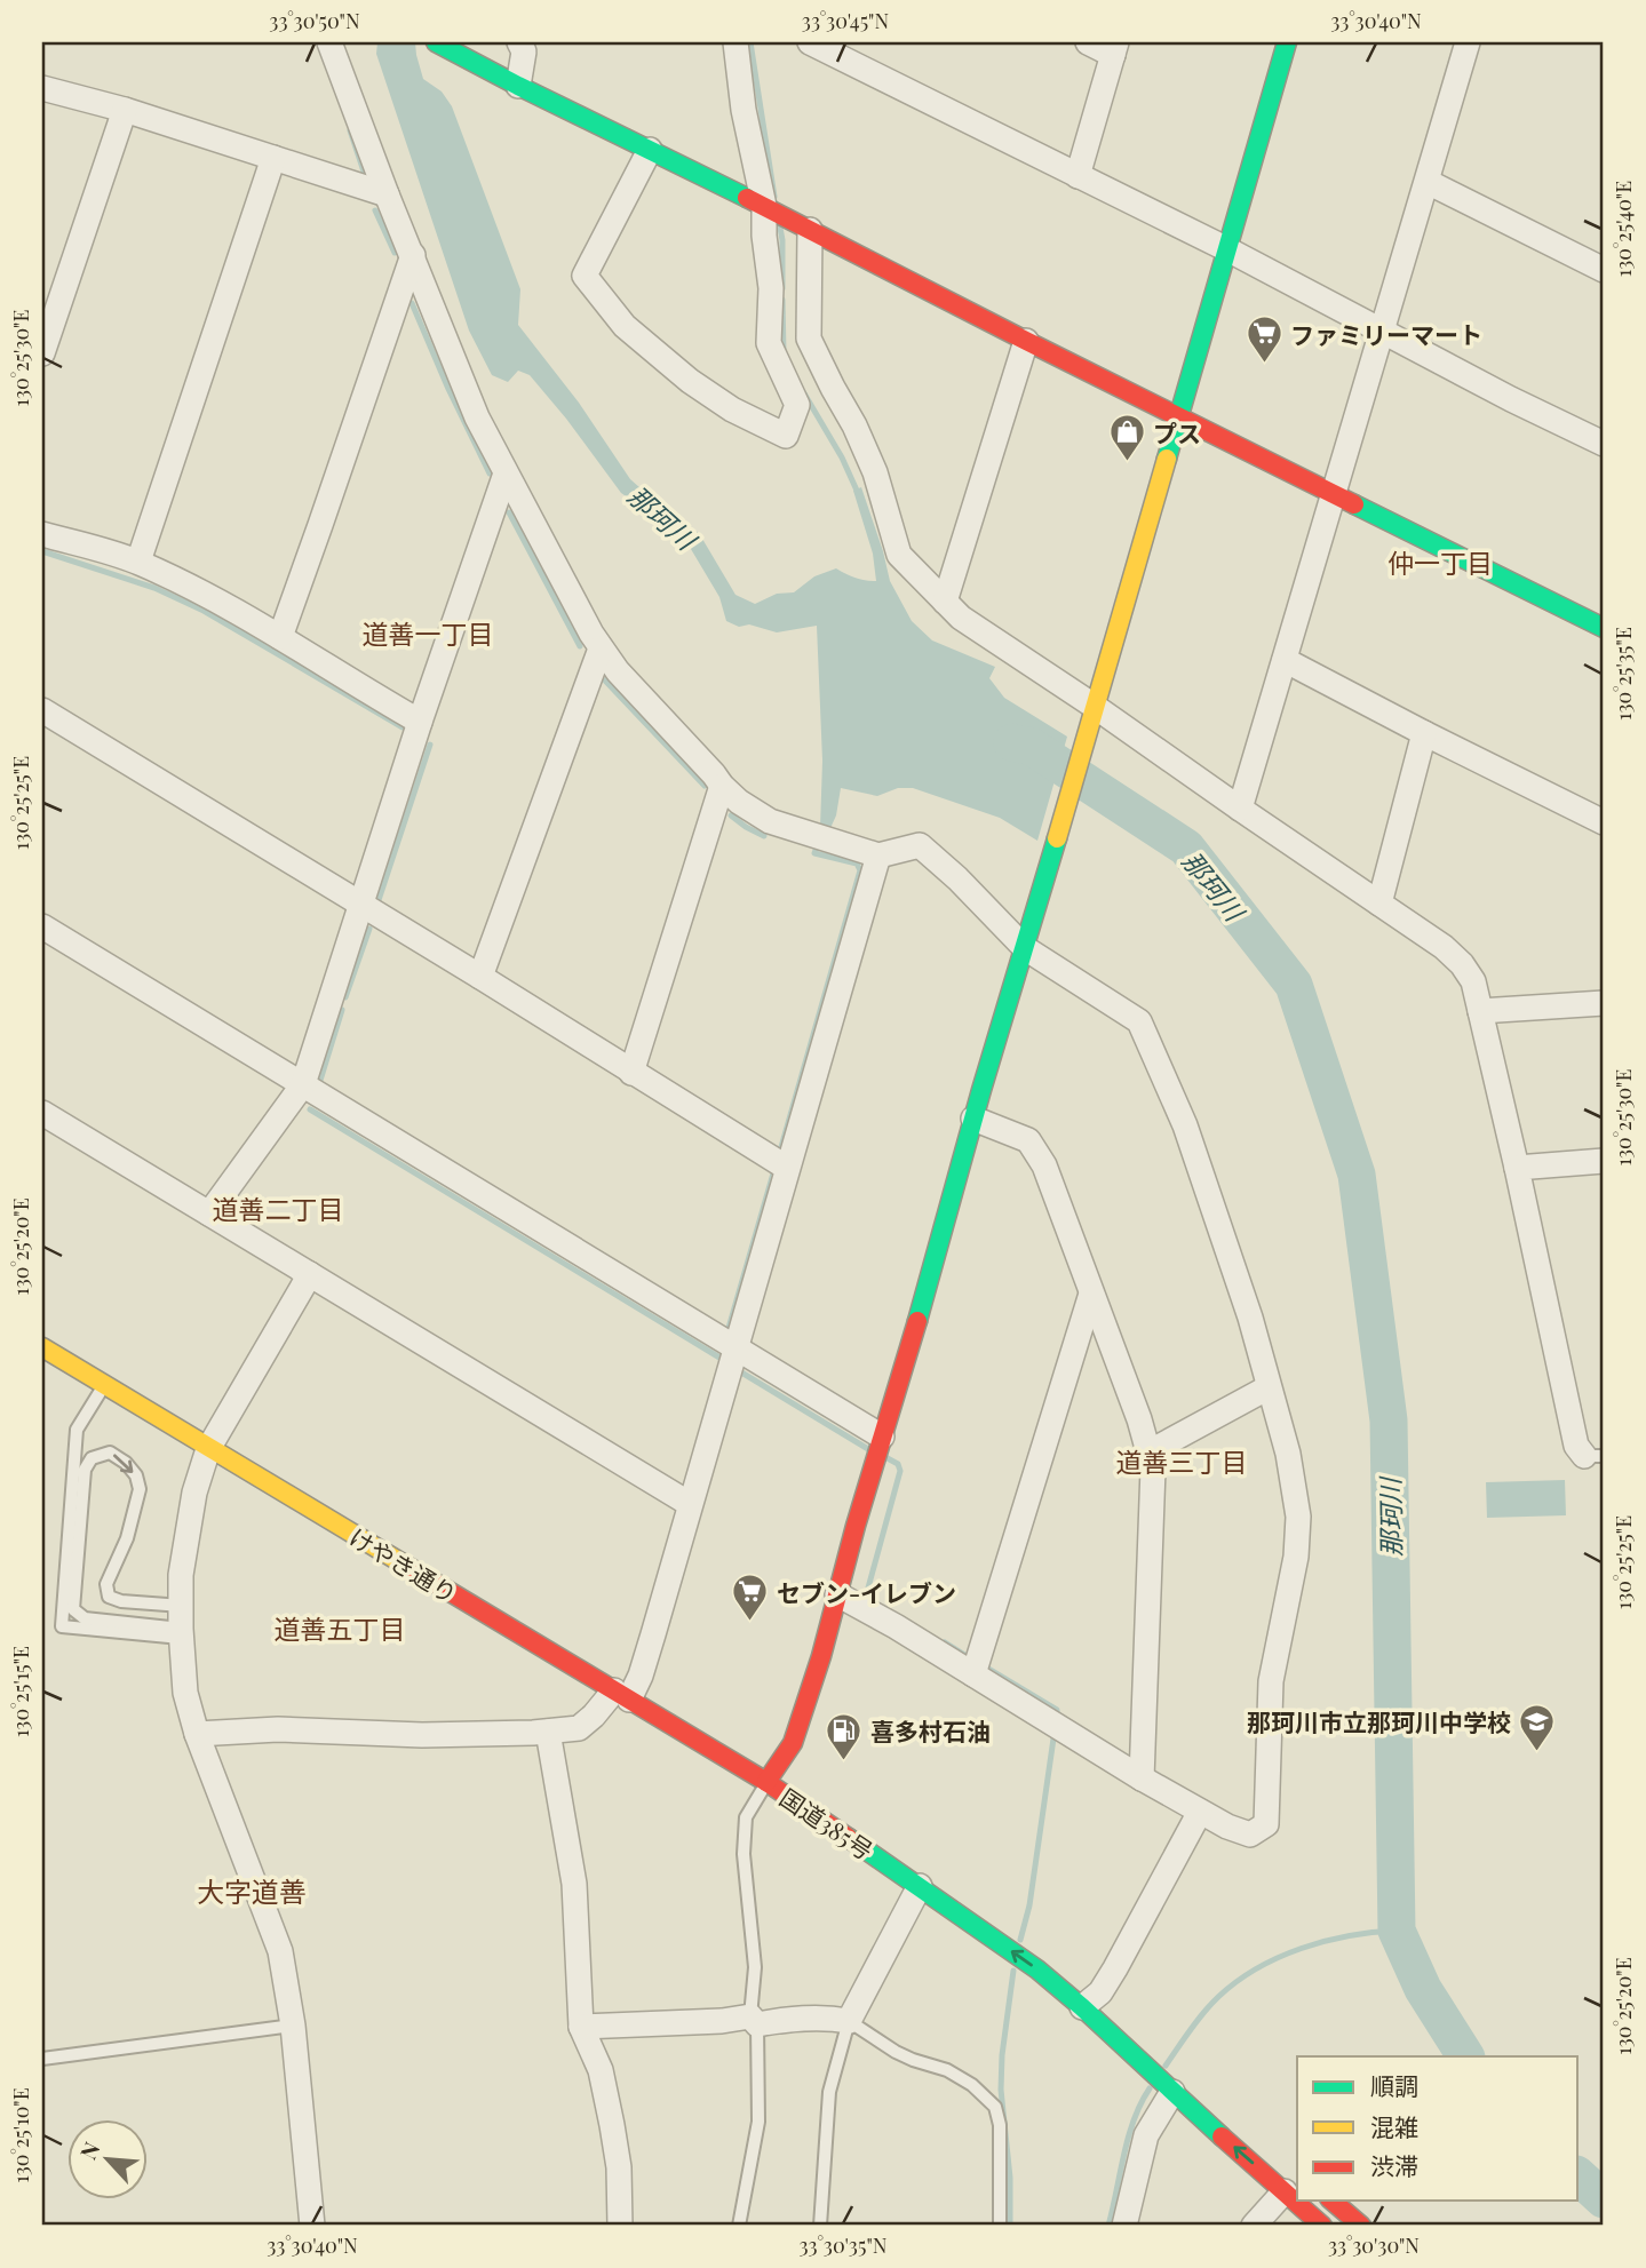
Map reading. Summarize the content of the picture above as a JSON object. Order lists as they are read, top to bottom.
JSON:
{
  "streets": {
    "main road": ["けやき通り", "国道385号"]
  },
  "crossings": [
    ["けやき通り", "国道385号"]
  ],
  "one_way": ["国道385号"],
  "districts": [
    "仲一丁目",
    "道善一丁目",
    "道善二丁目",
    "道善三丁目",
    "道善五丁目",
    "大字道善"
  ],
  "water": ["那珂川"],
  "places": {
    "supermarket": ["ファミリーマート", "セブン-イレブン"],
    "shop": ["プス"],
    "school or university": ["那珂川市立那珂川中学校"],
    "fuel station": ["喜多村石油"]
  },
  "legend": ["順調", "混雑", "渋滞"],
  "north": "top left",
  "coordinates": [
    "33°30'50\"N",
    "33°30'45\"N",
    "33°30'40\"N",
    "130°25'40\"E",
    "130°25'30\"E",
    "130°25'35\"E",
    "130°25'25\"E",
    "130°25'20\"E",
    "130°25'15\"E",
    "130°25'10\"E",
    "33°30'35\"N",
    "33°30'30\"N"
  ]
}
